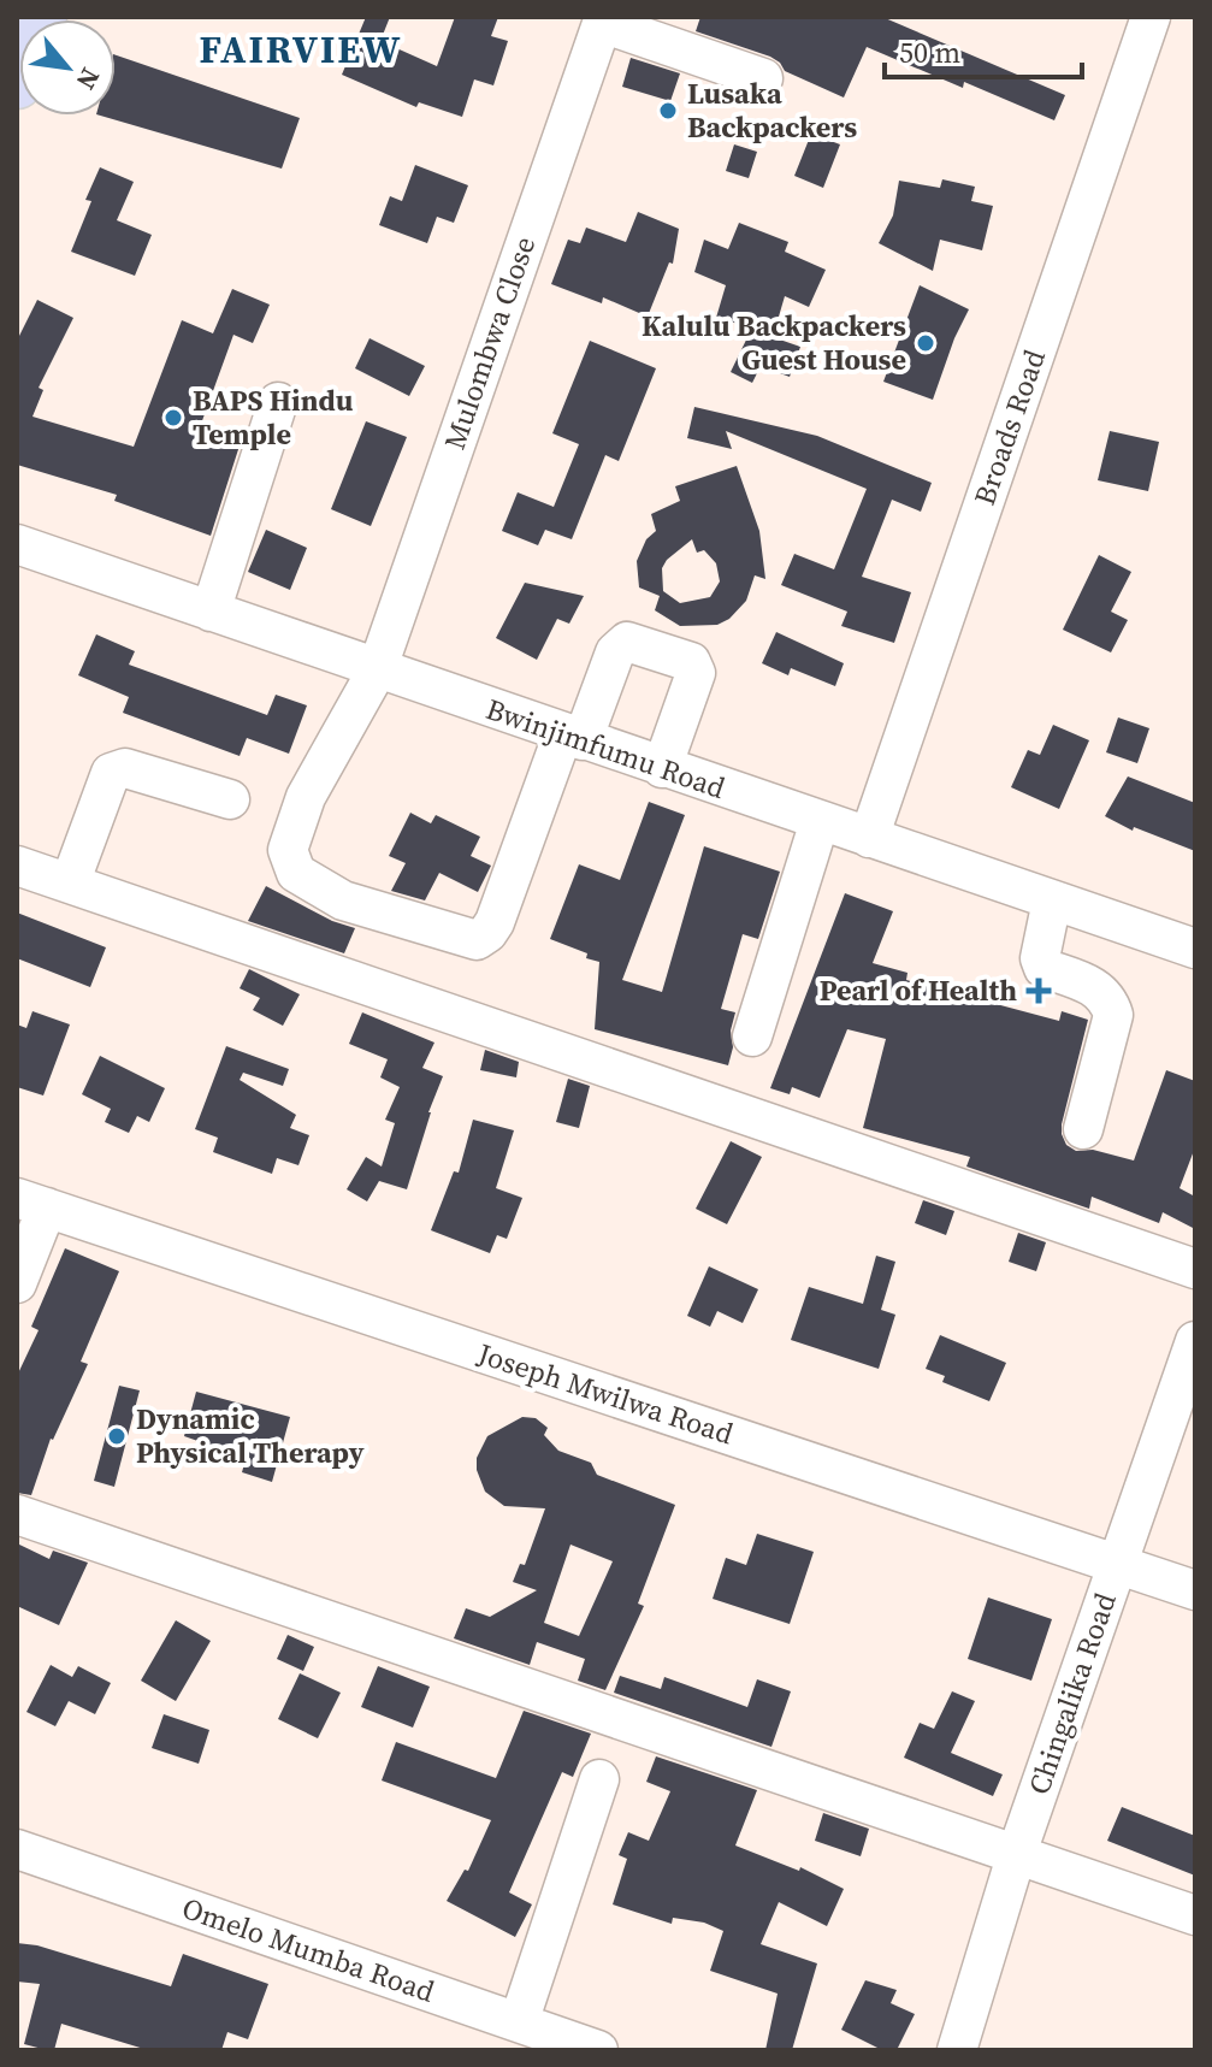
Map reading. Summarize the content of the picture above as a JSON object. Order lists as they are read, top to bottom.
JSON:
{
  "streets": {
    "street": [
      "Mulombwa Close",
      "Broads Road",
      "Bwinjimfumu Road",
      "Joseph Mwilwa Road",
      "Chingalika Road",
      "Omelo Mumba Road"
    ]
  },
  "crossings": [
    ["Mulombwa Close", "Bwinjimfumu Road"],
    ["Broads Road", "Bwinjimfumu Road"],
    ["Joseph Mwilwa Road", "Chingalika Road"]
  ],
  "districts": ["FAIRVIEW"],
  "places": {
    "other": [
      "Lusaka Backpackers",
      "Kalulu Backpackers Guest House",
      "BAPS Hindu Temple",
      "Dynamic Physical Therapy"
    ],
    "health": ["Pearl of Health"]
  },
  "scale_bar": "50 m",
  "north": "bottom right"
}
